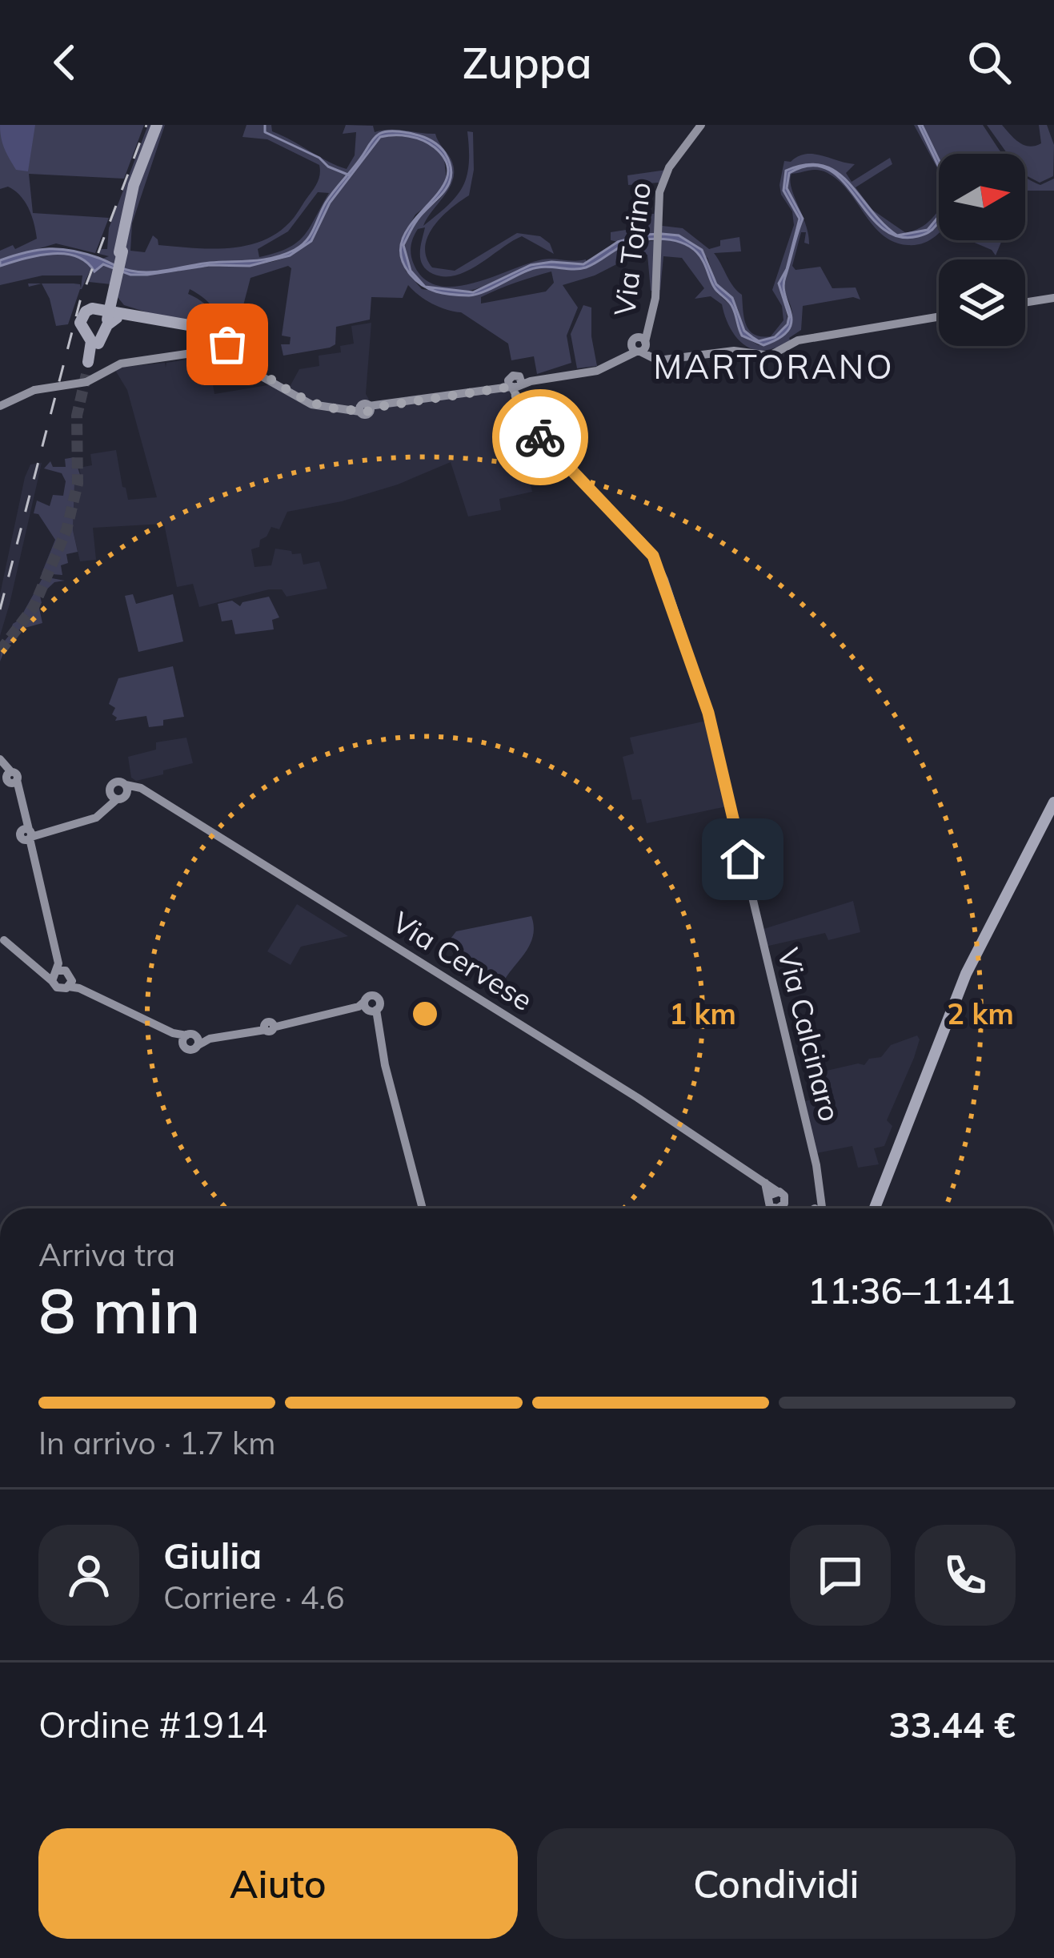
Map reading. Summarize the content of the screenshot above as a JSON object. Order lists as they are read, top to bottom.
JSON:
{
  "streets": {
    "main road": ["Via Torino", "Via Cervese", "Via Calcinaro"]
  },
  "crossings": [
    ["Via Torino", "Via Calcinaro"]
  ],
  "districts": ["MARTORANO"],
  "north": "right",
  "page": {
    "header": "Zuppa",
    "heading": ["8 min", "Arriva tra", "11:36–11:41"],
    "panel": [
      "Giulia",
      "Corriere · 4.6",
      "Ordine #1914",
      "33.44 €"
    ],
    "bar": "In arrivo · 1.7 km",
    "buttons": ["Aiuto", "Condividi"]
  },
  "rings": ["1 km", "2 km"]
}
